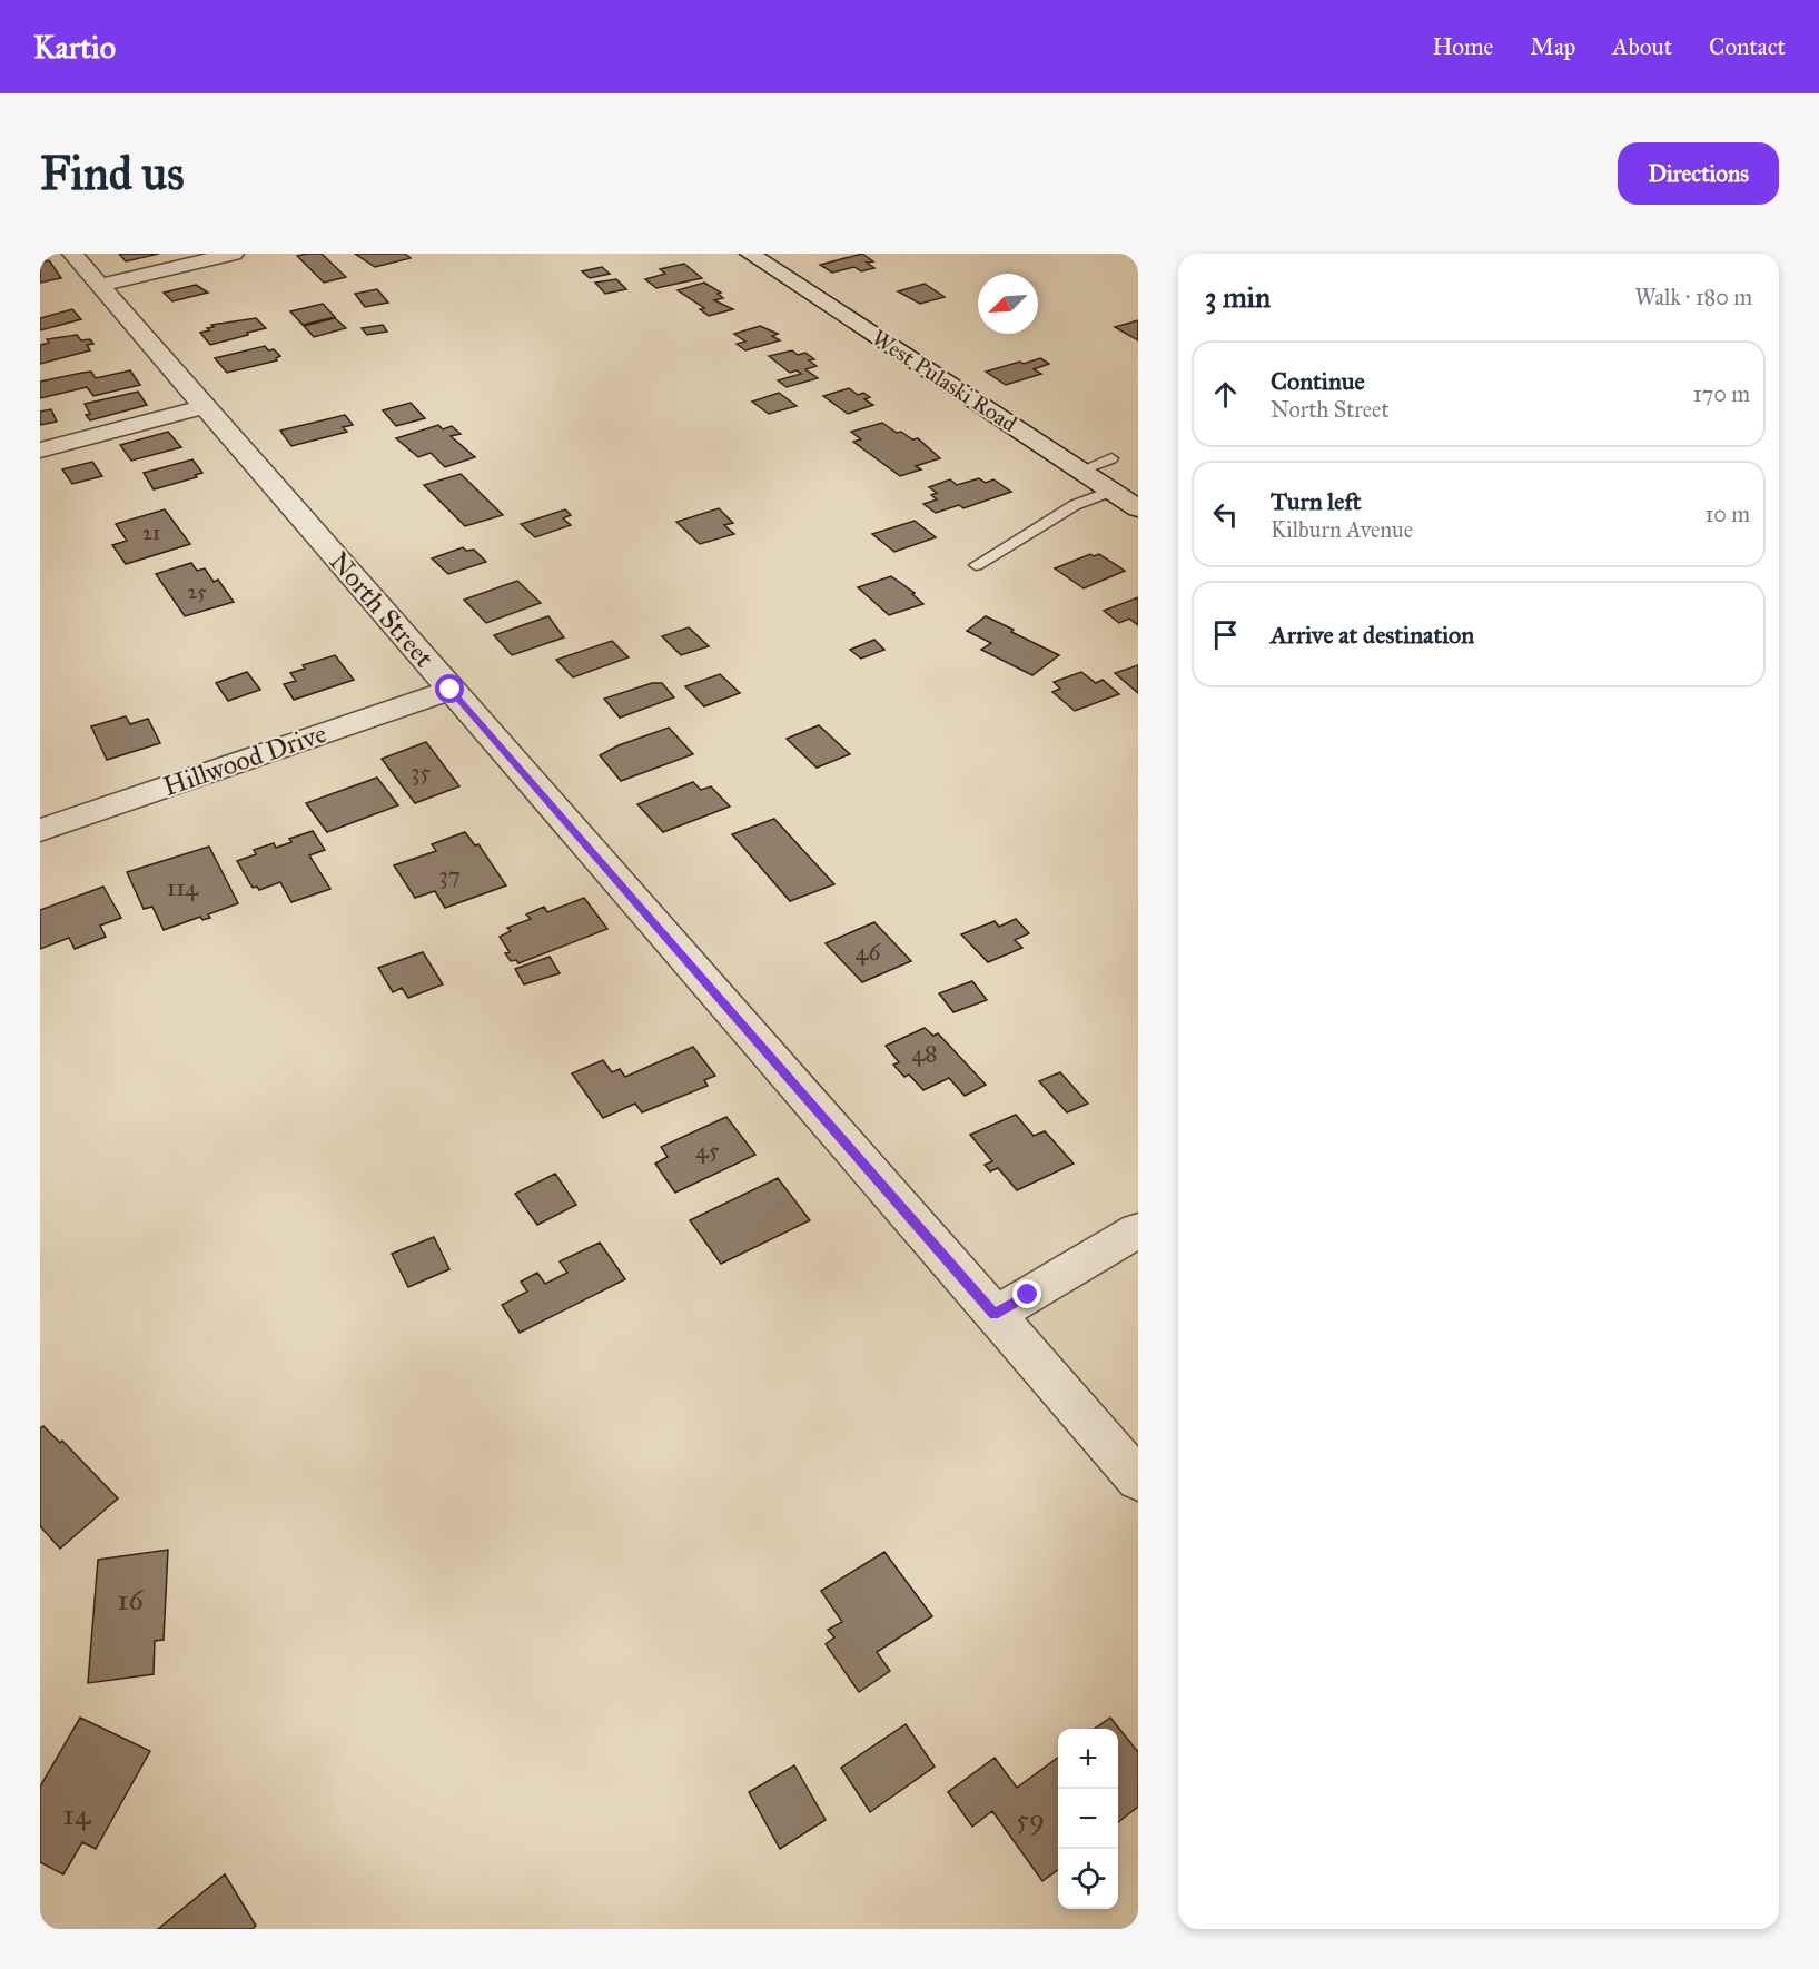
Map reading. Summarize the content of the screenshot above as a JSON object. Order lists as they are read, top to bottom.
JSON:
{
  "streets": {
    "street": ["West Pulaski Road", "North Street", "Hillwood Drive"]
  },
  "crossings": [
    ["North Street", "Hillwood Drive"]
  ],
  "house_numbers": [
    "21",
    "25",
    "35",
    "37",
    "114",
    "46",
    "48",
    "45",
    "16",
    "14",
    "59"
  ],
  "north": "bottom left",
  "page": {
    "header": "Kartio",
    "nav": [
      "Home",
      "Map",
      "About",
      "Contact"
    ],
    "buttons": "Directions",
    "title": "Find us",
    "heading": ["3 min", "Walk · 180 m"],
    "list": [
      ["Continue", "North Street", "170 m"],
      ["Turn left", "Kilburn Avenue", "10 m"],
      "Arrive at destination"
    ],
    "map_buttons": ["+", "−"]
  }
}
